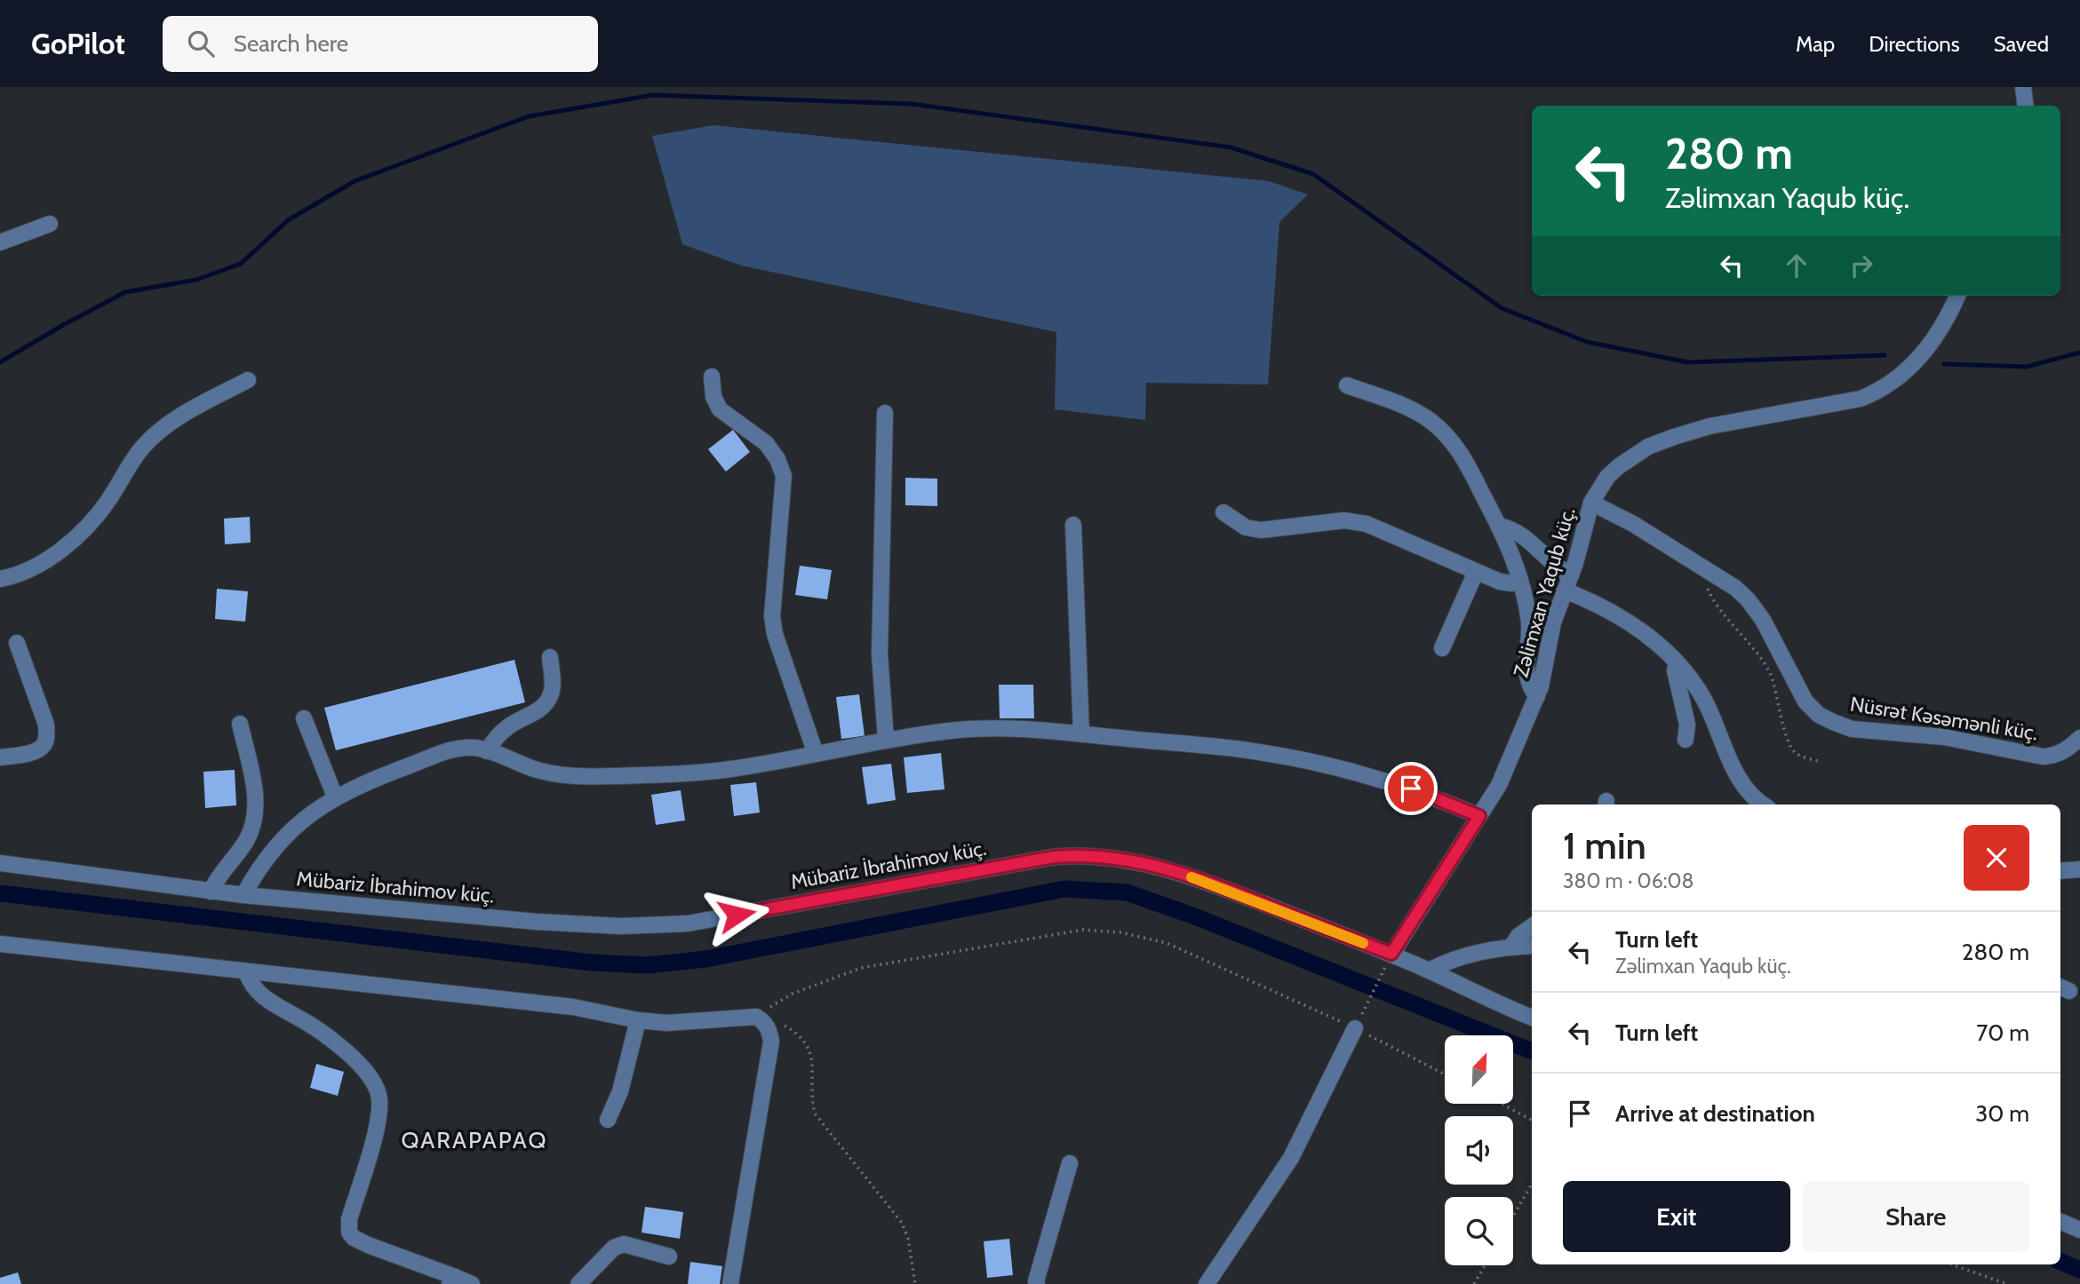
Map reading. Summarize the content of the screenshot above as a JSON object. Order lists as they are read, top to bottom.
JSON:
{
  "streets": {
    "street": ["Zəlimxan Yaqub küç.", "Nüsrət Kəsəmənli küç.", "Mübariz İbrahimov küç."]
  },
  "crossings": [
    ["Zəlimxan Yaqub küç.", "Nüsrət Kəsəmənli küç."],
    ["Zəlimxan Yaqub küç.", "Mübariz İbrahimov küç."]
  ],
  "districts": ["QARAPAPAQ"],
  "north": "top right",
  "page": {
    "header": "GoPilot",
    "search": "Search here",
    "nav": ["Map", "Directions", "Saved"],
    "turn": ["280 m", "Zəlimxan Yaqub küç."],
    "heading": ["1 min", "380 m · 06:08"],
    "list": [
      {
        "name": "Turn left",
        "note": "Zəlimxan Yaqub küç.",
        "value": "280 m"
      },
      {
        "name": "Turn left",
        "value": "70 m"
      },
      {
        "name": "Arrive at destination",
        "value": "30 m"
      }
    ],
    "buttons": ["Exit", "Share"]
  }
}
